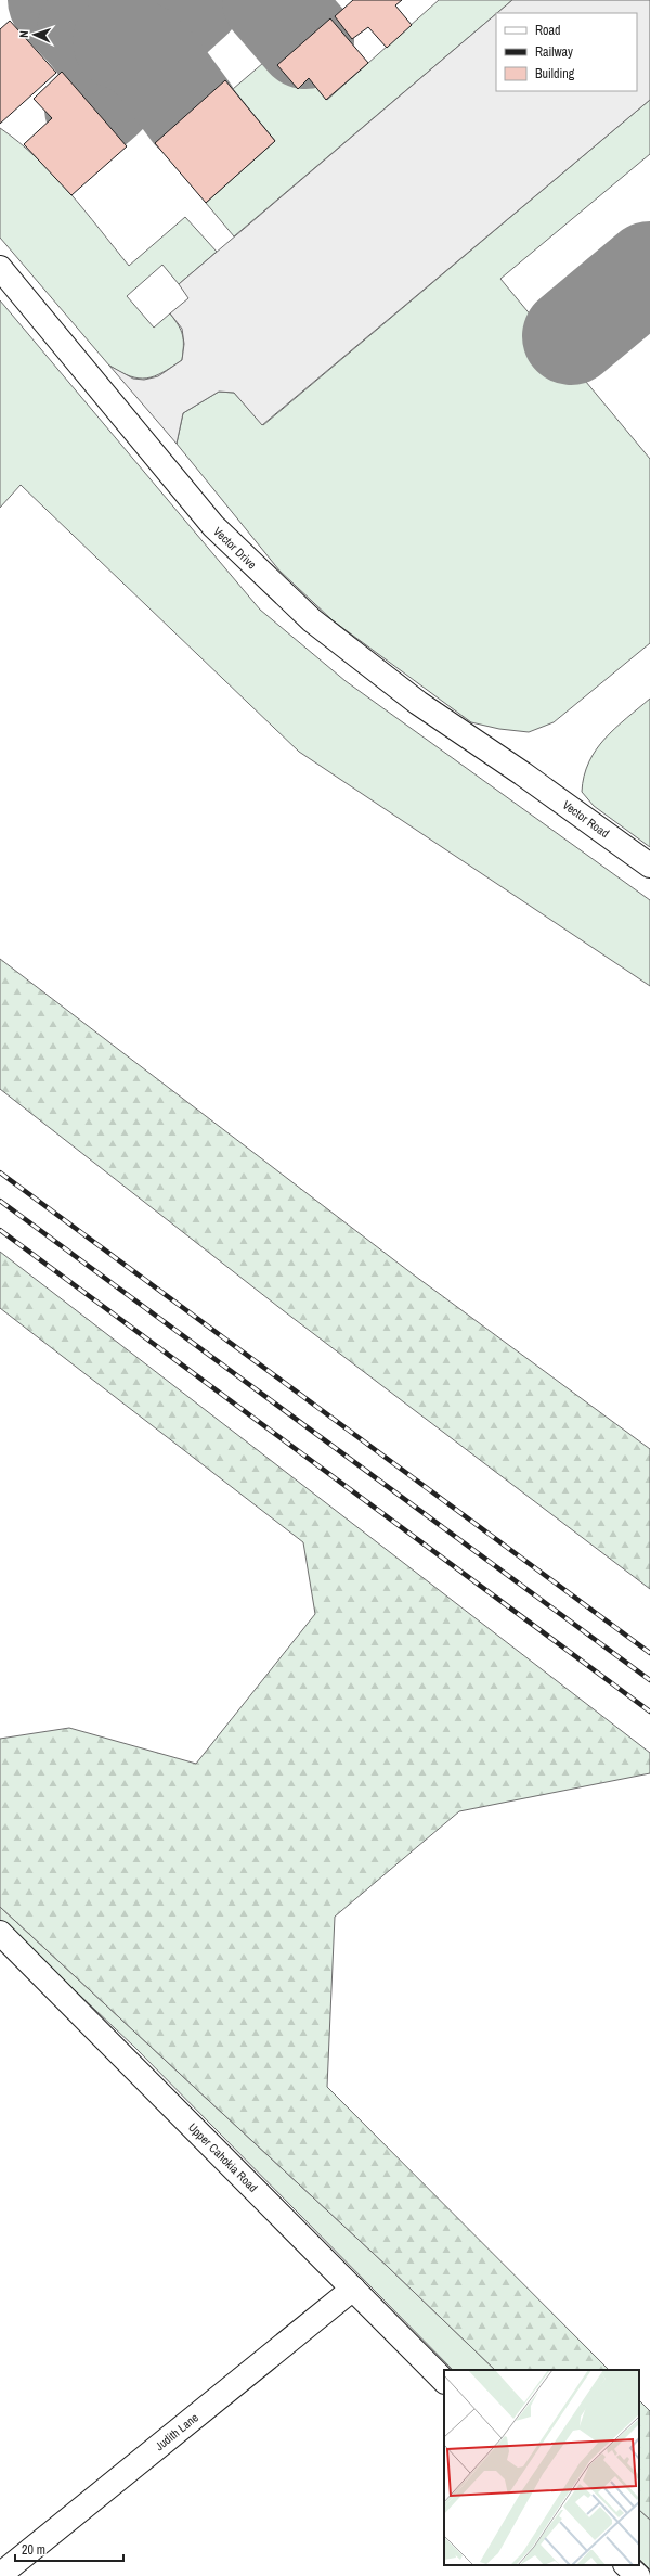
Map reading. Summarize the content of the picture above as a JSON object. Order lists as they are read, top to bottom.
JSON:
{
  "streets": {
    "street": [
      "Vector Drive",
      "Vector Road",
      "Upper Cahokia Road",
      "Judith Lane"
    ]
  },
  "crossings": [
    ["Vector Drive", "Vector Road"],
    ["Upper Cahokia Road", "Judith Lane"]
  ],
  "legend": ["Road", "Railway", "Building"],
  "scale_bar": "20 m",
  "north": "left"
}
